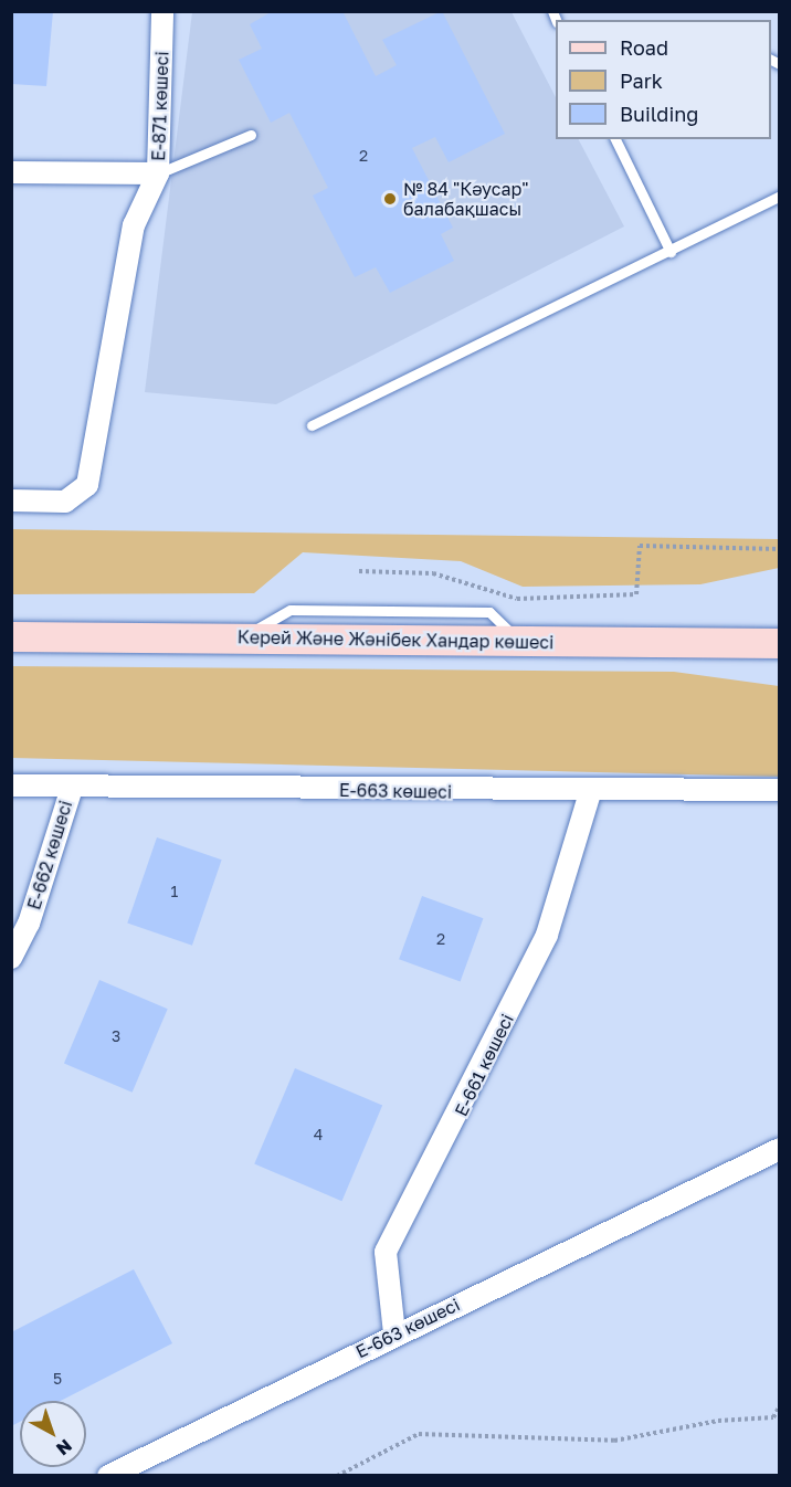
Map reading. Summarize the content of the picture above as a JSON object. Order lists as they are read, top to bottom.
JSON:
{
  "streets": {
    "main road": ["Керей Және Жәнібек Хандар көшесі"],
    "street": [
      "Е-871 көшесі",
      "Е-663 көшесі",
      "Е-662 көшесі",
      "Е-661 көшесі"
    ]
  },
  "crossings": [
    ["Е-663 көшесі", "Е-662 көшесі"],
    ["Е-663 көшесі", "Е-661 көшесі"]
  ],
  "places": ["№ 84 \"Кәусар\" балабақшасы"],
  "house_numbers": [
    "2",
    "1",
    "2",
    "3",
    "4",
    "5"
  ],
  "legend": ["Road", "Park", "Building"],
  "north": "bottom right"
}
